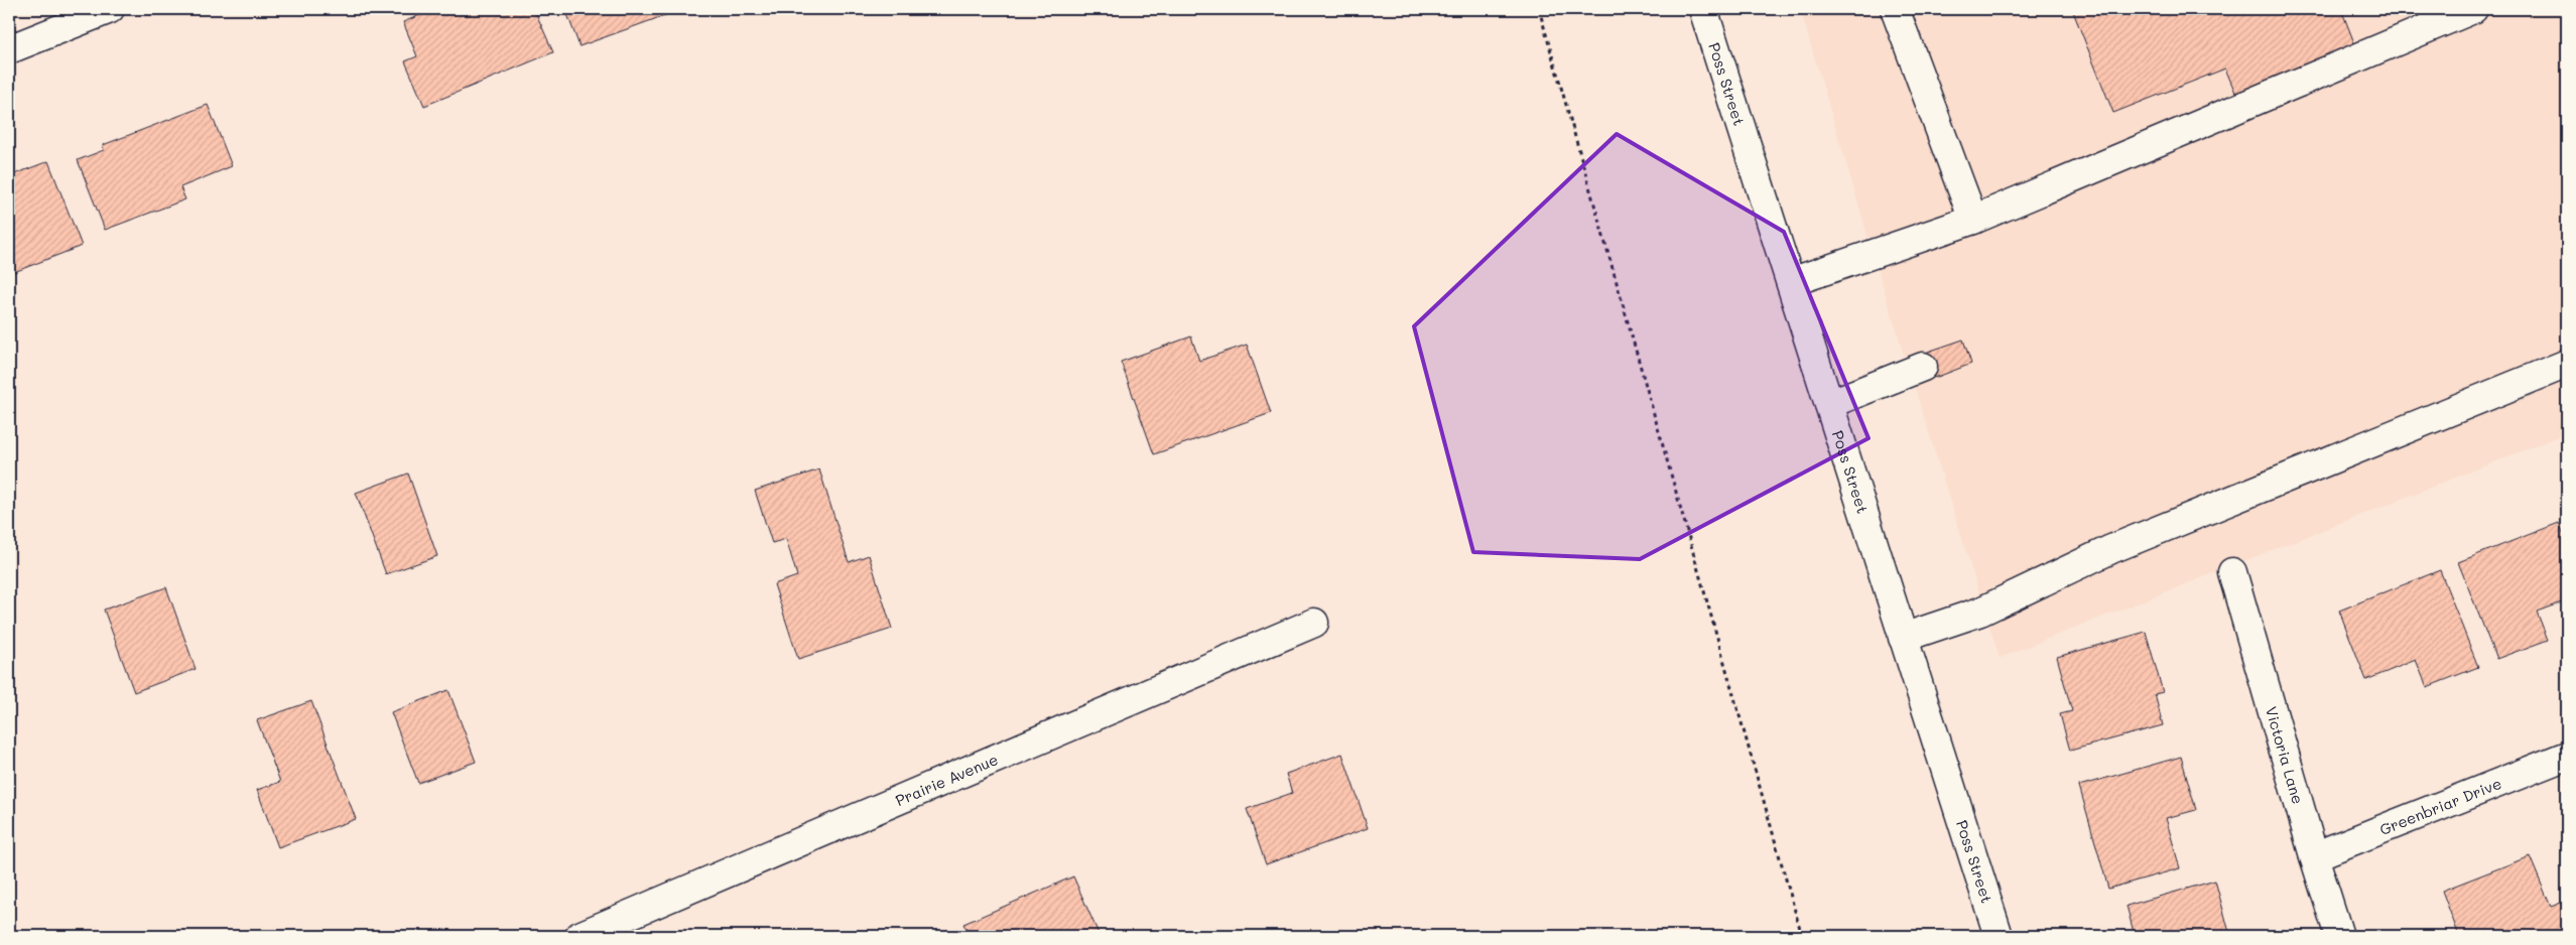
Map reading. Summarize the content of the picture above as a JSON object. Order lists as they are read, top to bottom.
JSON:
{
  "streets": {
    "street": [
      "Poss Street",
      "Victoria Lane",
      "Prairie Avenue",
      "Greenbriar Drive"
    ]
  },
  "crossings": [
    ["Victoria Lane", "Greenbriar Drive"]
  ]
}
